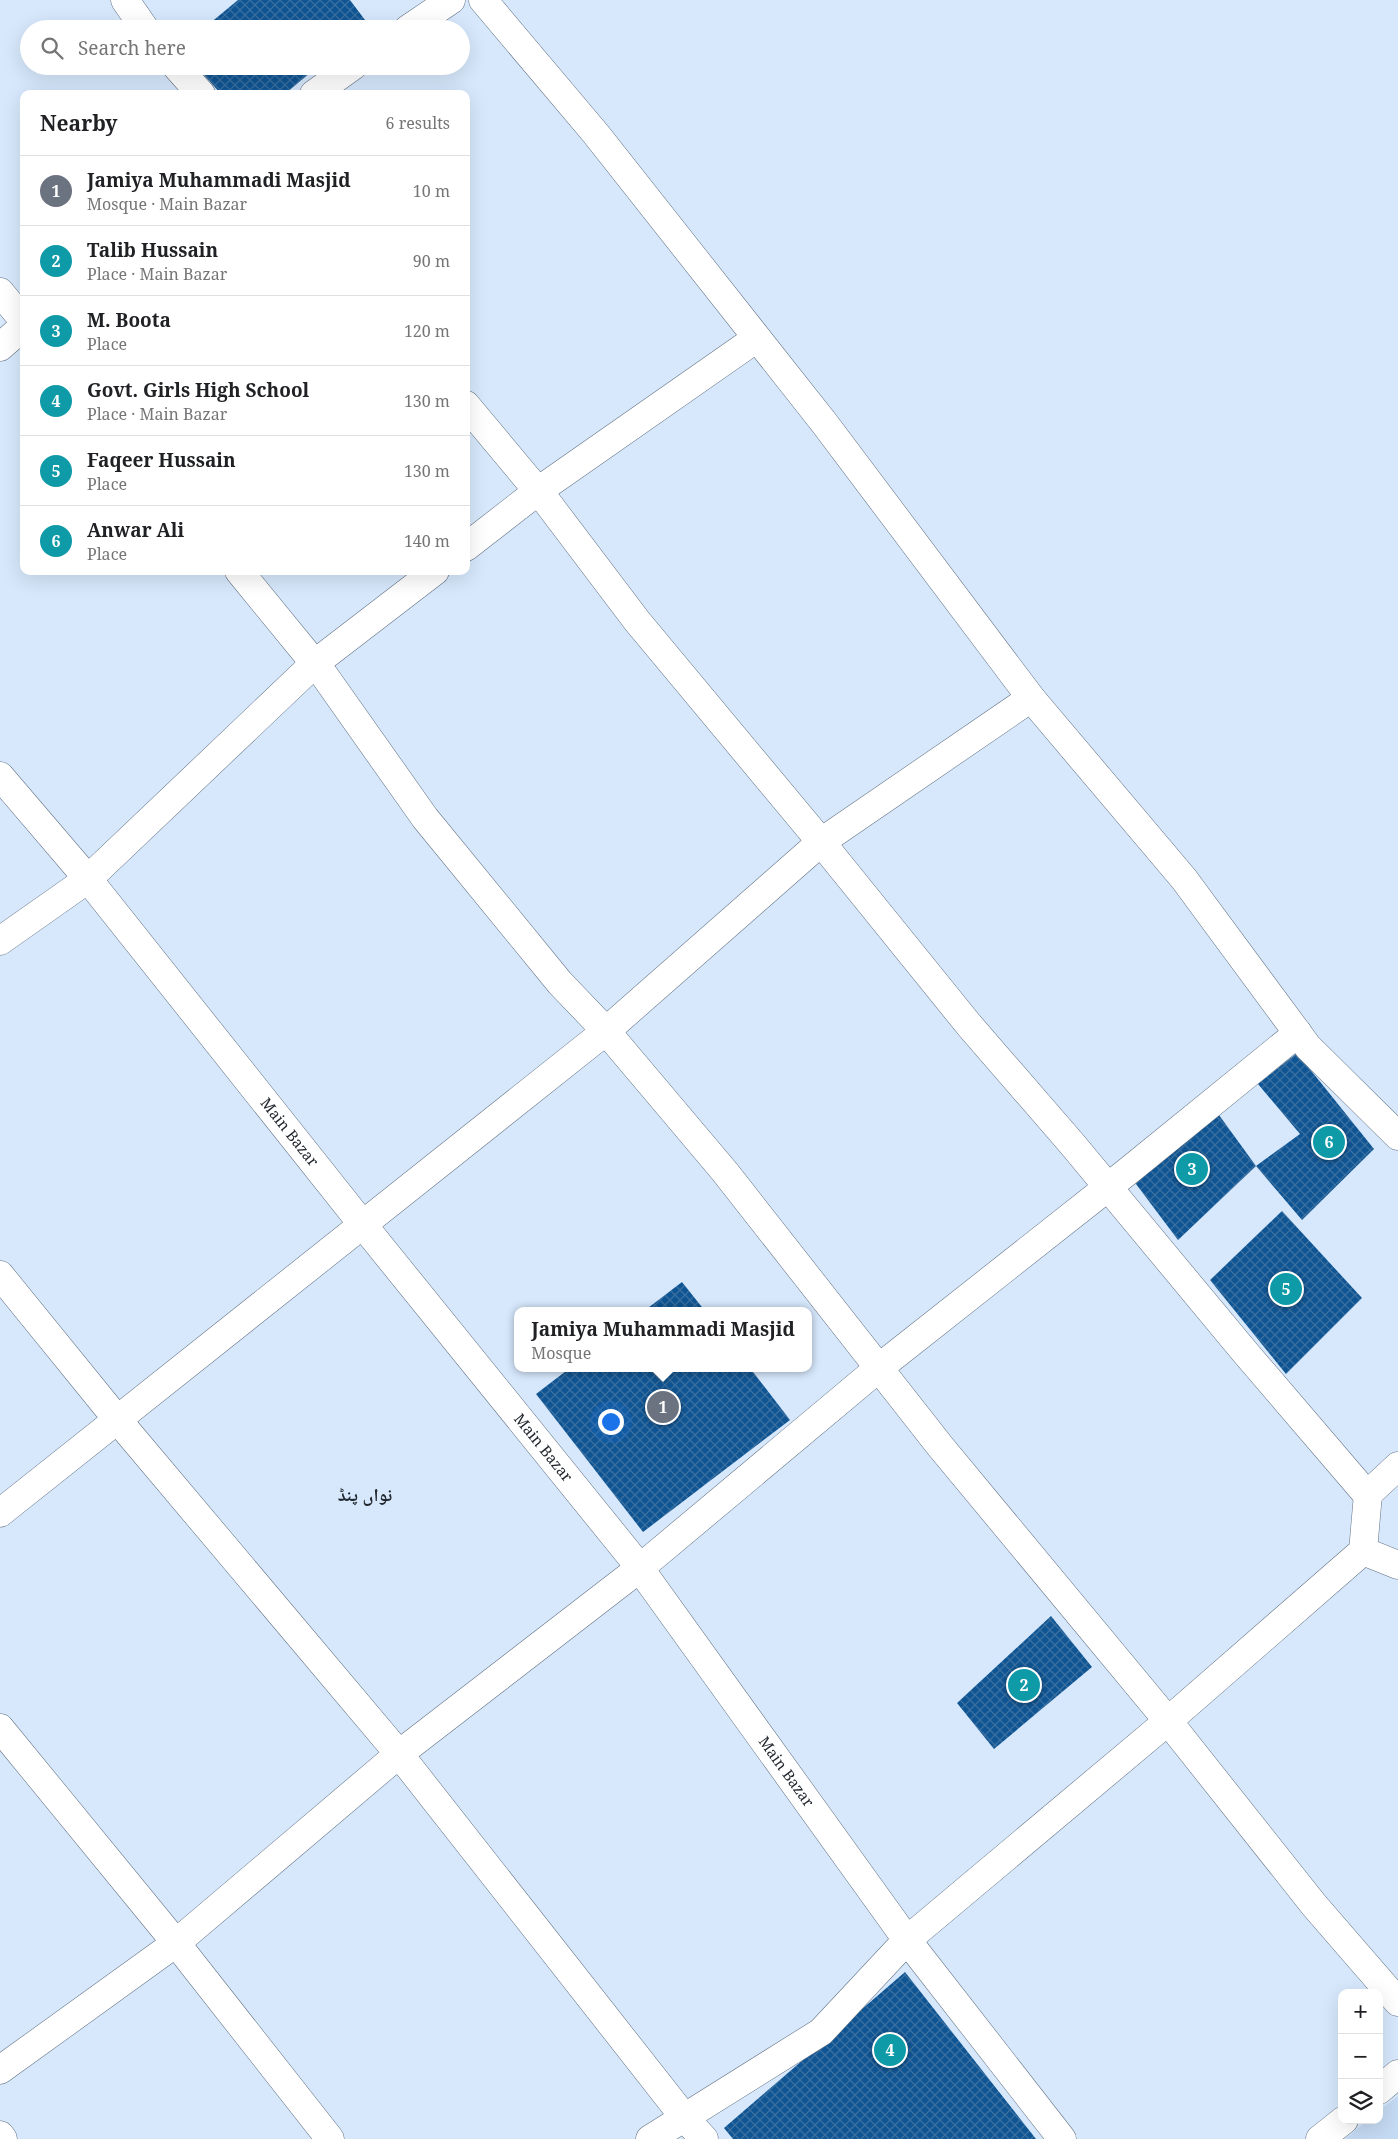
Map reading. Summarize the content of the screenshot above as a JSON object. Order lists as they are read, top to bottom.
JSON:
{
  "streets": {
    "street": ["Main Bazar"]
  },
  "districts": ["نواں پنڈ"],
  "page": {
    "search": "Search here",
    "heading": ["Nearby", "6 results"],
    "list": [
      {
        "mark": "1",
        "name": "Jamiya Muhammadi Masjid",
        "note": "Mosque · Main Bazar",
        "value": "10 m"
      },
      {
        "mark": "2",
        "name": "Talib Hussain",
        "note": "Place · Main Bazar",
        "value": "90 m"
      },
      {
        "mark": "3",
        "name": "M. Boota",
        "note": "Place",
        "value": "120 m"
      },
      {
        "mark": "4",
        "name": "Govt. Girls High School",
        "note": "Place · Main Bazar",
        "value": "130 m"
      },
      {
        "mark": "5",
        "name": "Faqeer Hussain",
        "note": "Place",
        "value": "130 m"
      },
      {
        "mark": "6",
        "name": "Anwar Ali",
        "note": "Place",
        "value": "140 m"
      }
    ],
    "pins": [
      "6",
      "3",
      "5",
      "1",
      "2",
      "4"
    ],
    "popup": ["Jamiya Muhammadi Masjid", "Mosque"],
    "map_buttons": ["+", "−"]
  }
}
